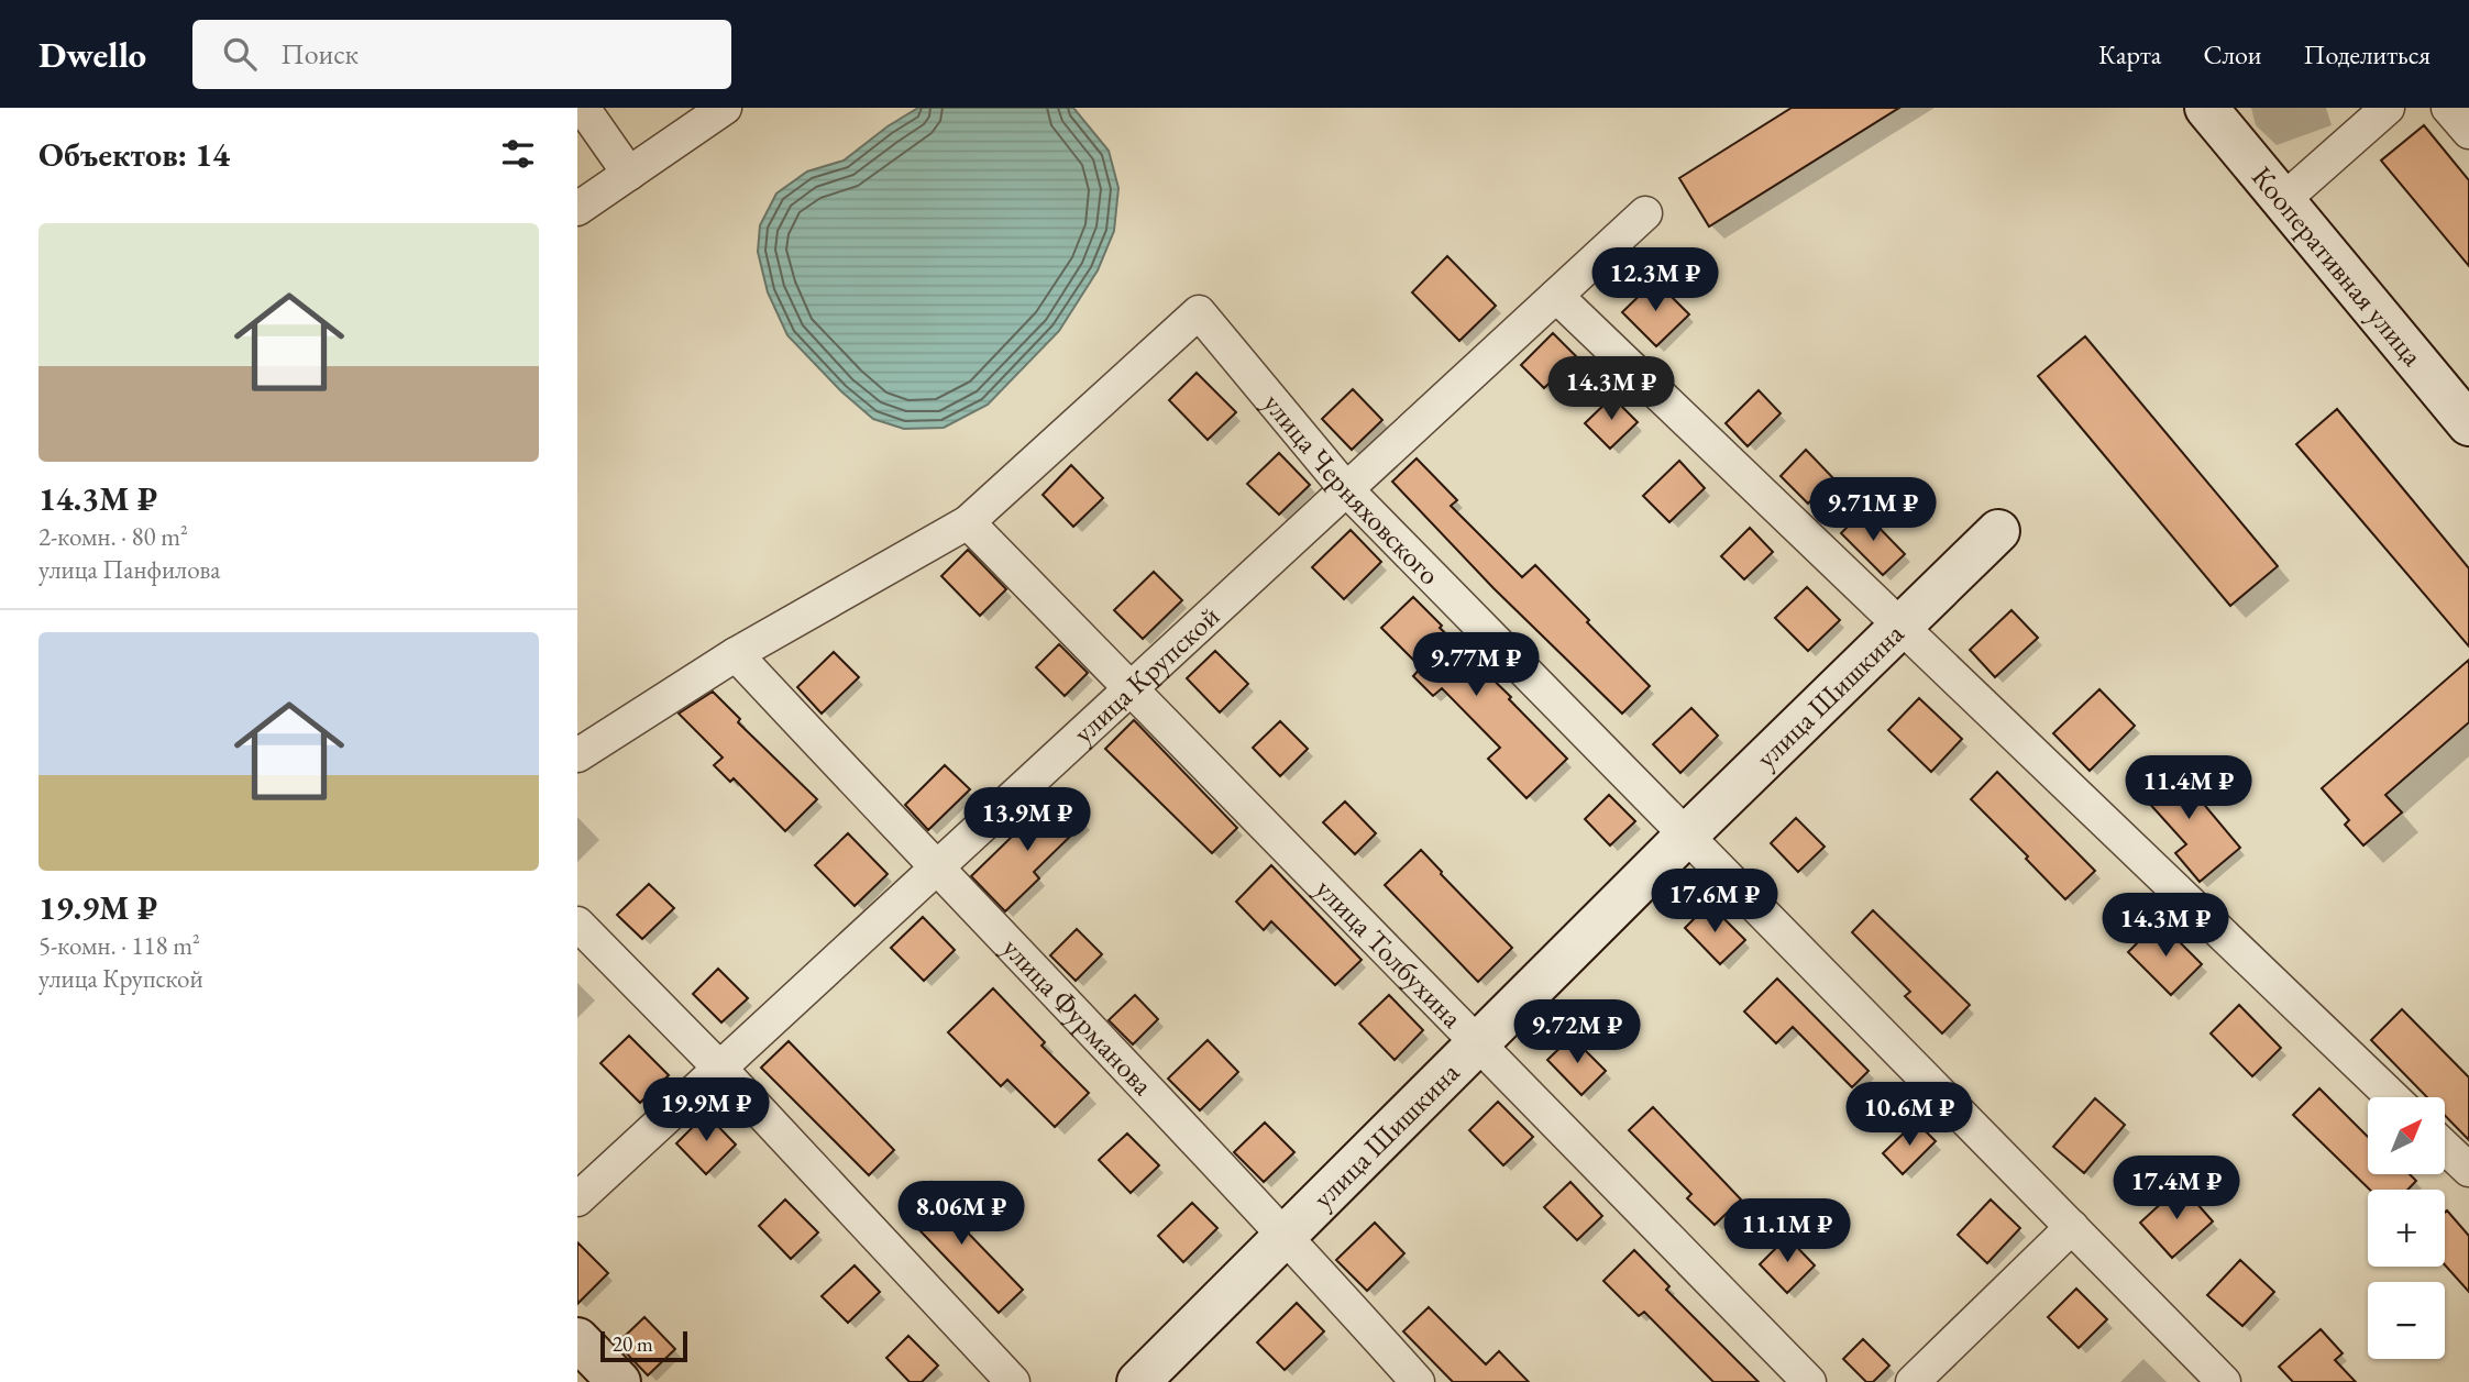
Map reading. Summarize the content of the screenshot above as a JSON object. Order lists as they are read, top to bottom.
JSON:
{
  "streets": {
    "street": [
      "Кооперативная улица",
      "улица Черняховского",
      "улица Крупской",
      "улица Шишкина",
      "улица Толбухина",
      "улица Фурманова"
    ]
  },
  "crossings": [
    ["улица Черняховского", "улица Крупской"],
    ["улица Черняховского", "улица Шишкина"],
    ["улица Черняховского", "улица Толбухина"],
    ["улица Крупской", "улица Толбухина"],
    ["улица Крупской", "улица Фурманова"],
    ["улица Шишкина", "улица Толбухина"],
    ["улица Шишкина", "улица Фурманова"]
  ],
  "scale_bar": "20 m",
  "north": "top right",
  "page": {
    "header": "Dwello",
    "search": "Поиск",
    "nav": ["Карта", "Слои", "Поделиться"],
    "heading": "Объектов: 14",
    "list": [
      {
        "name": "14.3M ₽",
        "note": "2-комн. · 80 m² · улица Панфилова"
      },
      {
        "name": "19.9M ₽",
        "note": "5-комн. · 118 m² · улица Крупской"
      }
    ],
    "price": [
      "12.3M ₽",
      "14.3M ₽",
      "9.71M ₽",
      "9.77M ₽",
      "11.4M ₽",
      "13.9M ₽",
      "17.6M ₽",
      "14.3M ₽",
      "9.72M ₽",
      "19.9M ₽",
      "10.6M ₽",
      "17.4M ₽",
      "8.06M ₽",
      "11.1M ₽"
    ],
    "map_buttons": ["+", "−"],
    "scale": "20 m"
  }
}
